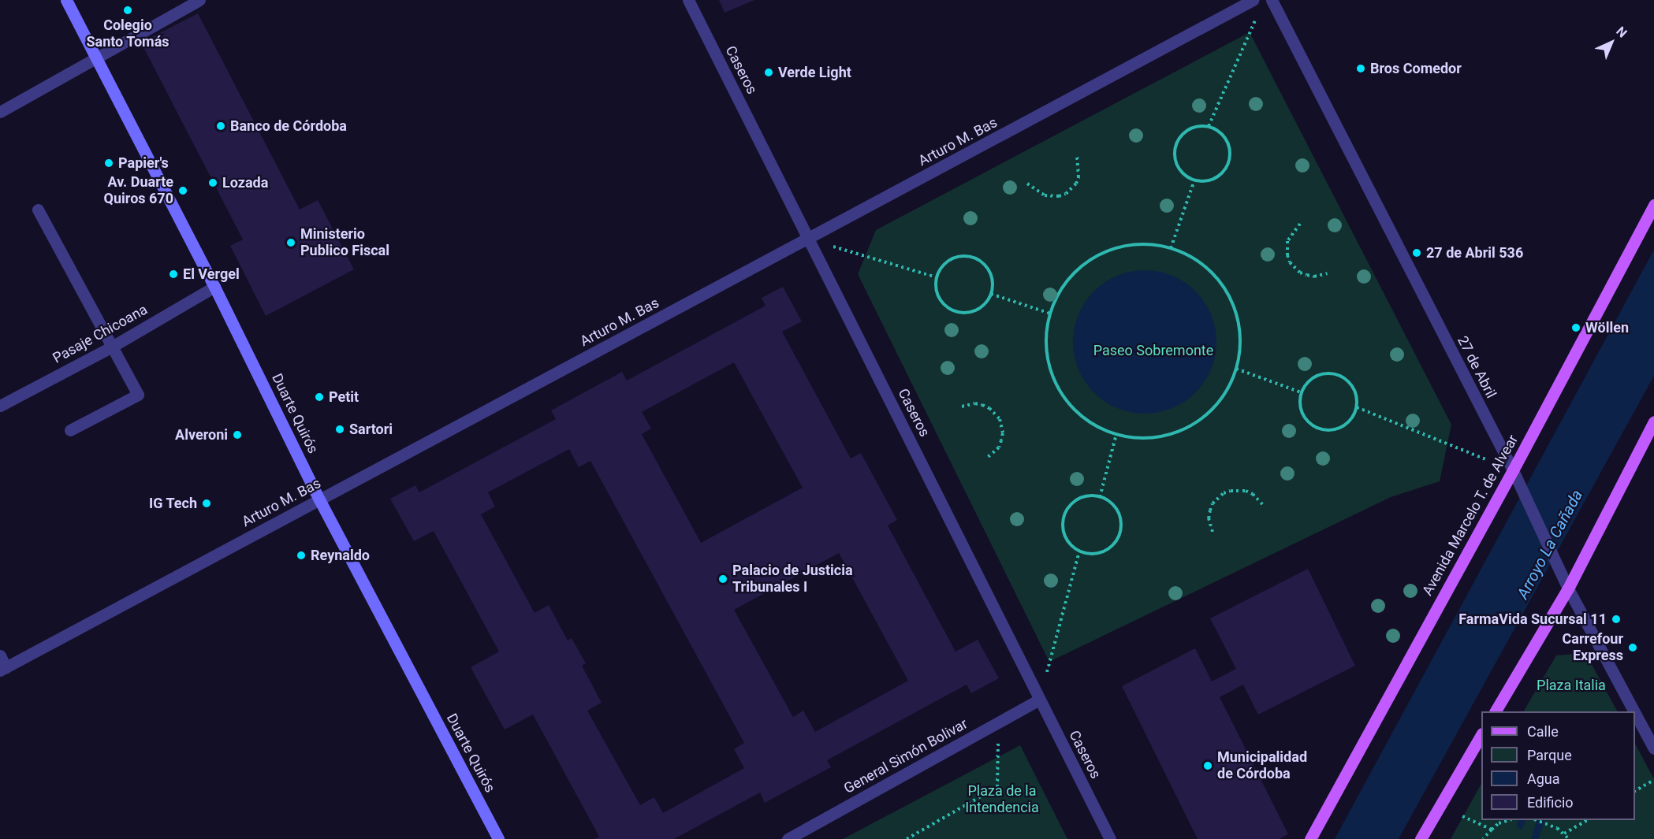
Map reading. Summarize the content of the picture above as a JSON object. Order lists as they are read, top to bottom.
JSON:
{
  "streets": {
    "main road": ["Duarte Quirós", "Avenida Marcelo T. de Alvear"],
    "street": [
      "Caseros",
      "Arturo M. Bas",
      "Pasaje Chicoana",
      "27 de Abril",
      "General Simón Bolivar"
    ]
  },
  "crossings": [
    ["Caseros", "Arturo M. Bas"],
    ["Caseros", "General Simón Bolivar"],
    ["Arturo M. Bas", "Duarte Quirós"],
    ["Pasaje Chicoana", "Duarte Quirós"],
    ["27 de Abril", "Avenida Marcelo T. de Alvear"]
  ],
  "water": ["Arroyo La Cañada"],
  "parks": ["Paseo Sobremonte", "Plaza Italia", "Plaza de la Intendencia"],
  "places": [
    "Colegio Santo Tomás",
    "Bros Comedor",
    "Verde Light",
    "Banco de Córdoba",
    "Papier's",
    "Lozada",
    "Av. Duarte Quiros 670",
    "Ministerio Publico Fiscal",
    "27 de Abril 536",
    "El Vergel",
    "Wöllen",
    "Petit",
    "Sartori",
    "Alveroni",
    "IG Tech",
    "Reynaldo",
    "Palacio de Justicia Tribunales I",
    "FarmaVida Sucursal 11",
    "Carrefour Express",
    "Municipalidad de Córdoba"
  ],
  "legend": [
    "Calle",
    "Parque",
    "Agua",
    "Edificio"
  ],
  "north": "top right"
}
